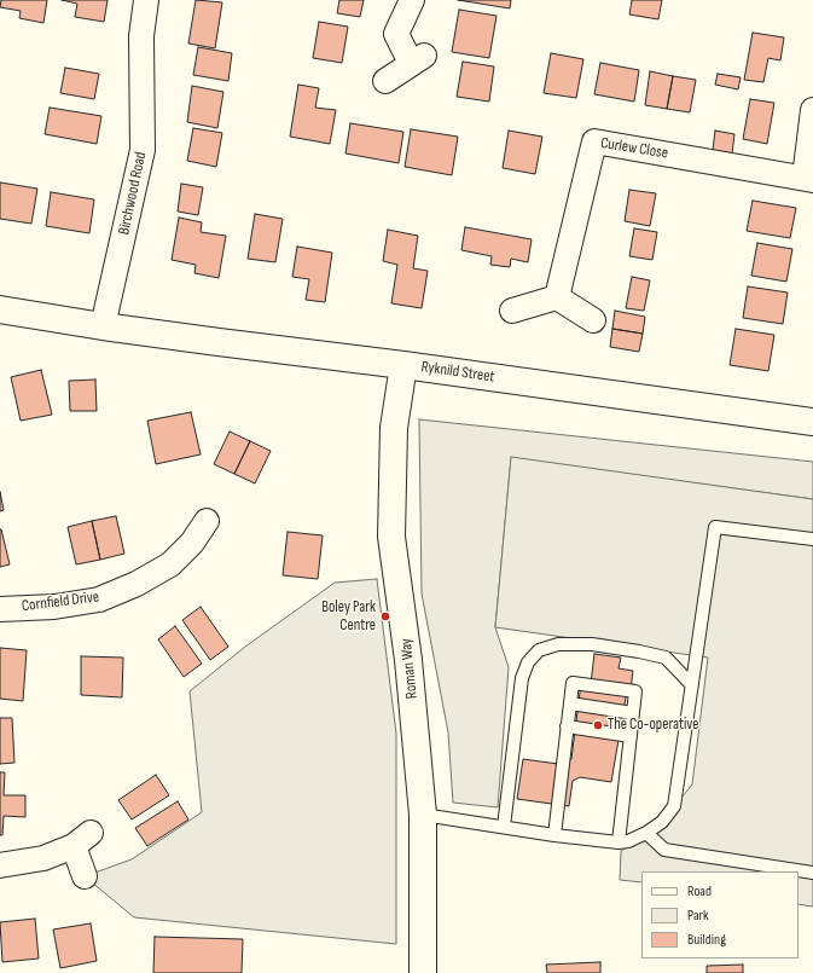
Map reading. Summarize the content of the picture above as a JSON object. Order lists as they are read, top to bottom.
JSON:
{
  "streets": {
    "street": [
      "Curlew Close",
      "Birchwood Road",
      "Ryknild Street",
      "Cornfield Drive",
      "Roman Way"
    ]
  },
  "crossings": [
    ["Birchwood Road", "Ryknild Street"],
    ["Ryknild Street", "Roman Way"]
  ],
  "places": ["Boley Park Centre", "The Co-operative"],
  "legend": ["Road", "Park", "Building"]
}
